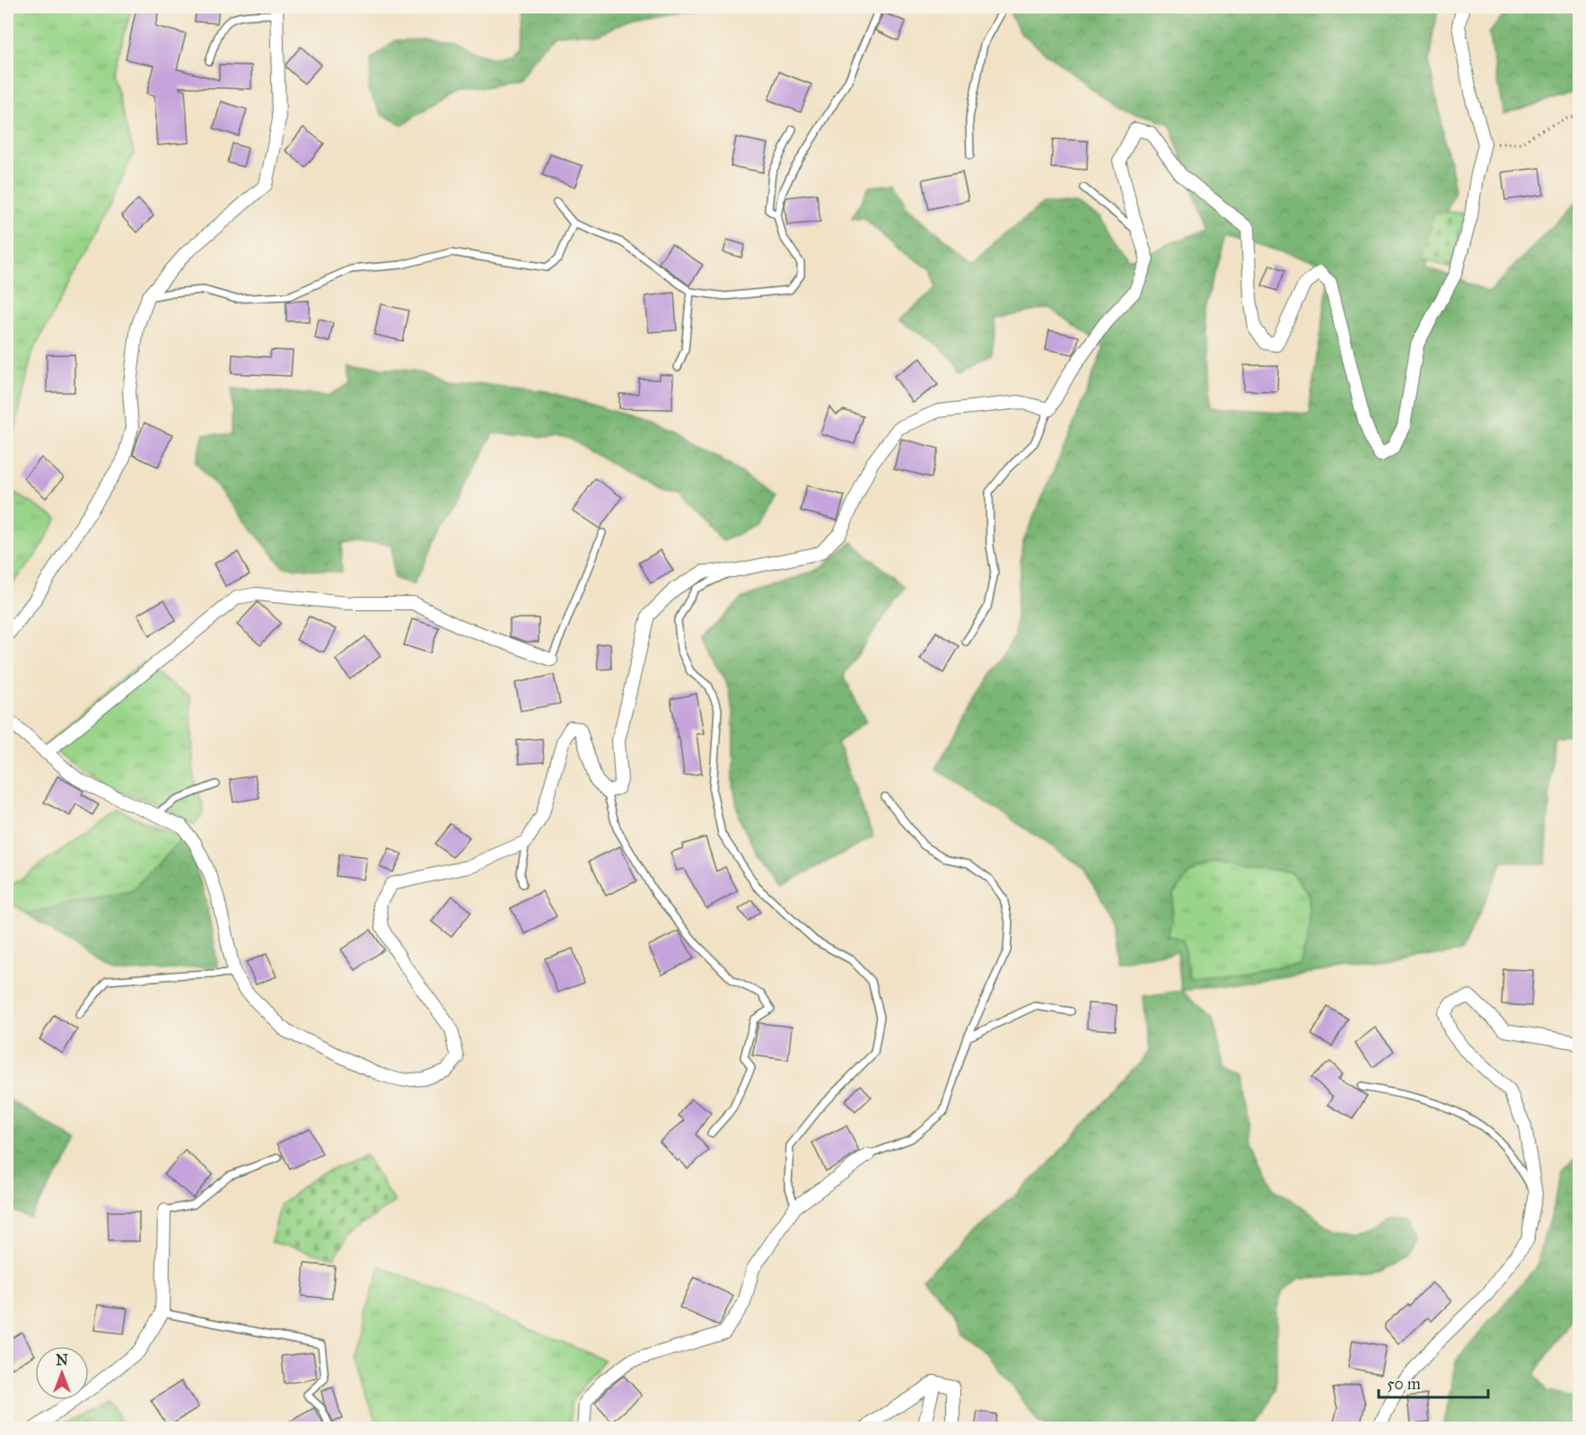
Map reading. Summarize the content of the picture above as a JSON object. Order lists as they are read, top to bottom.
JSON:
{
  "scale_bar": "50 m",
  "north": "top"
}
